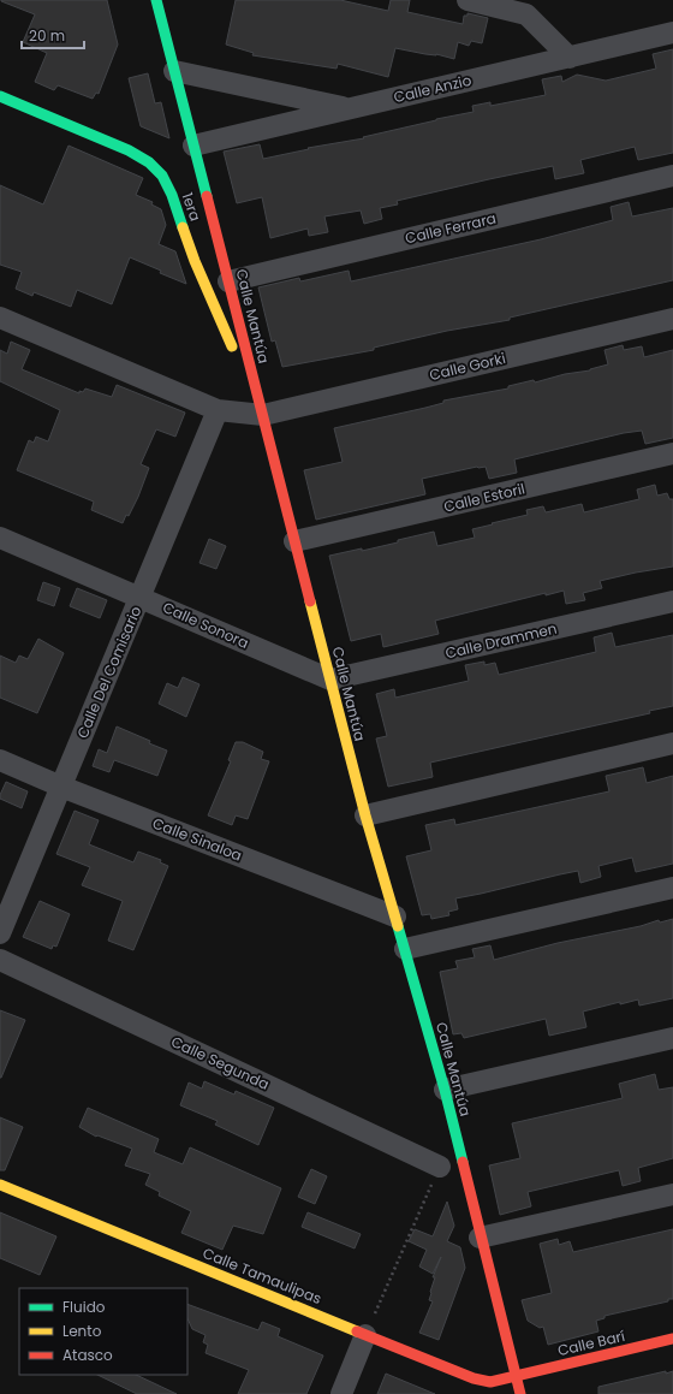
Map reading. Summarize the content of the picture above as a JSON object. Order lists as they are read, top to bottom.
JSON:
{
  "streets": {
    "street": [
      "Calle Anzio",
      "1era",
      "Calle Ferrara",
      "Calle Mantúa",
      "Calle Gorki",
      "Calle Estoril",
      "Calle Sonora",
      "Calle Drammen",
      "Calle Del Comisario",
      "Calle Sinaloa",
      "Calle Segunda",
      "Calle Tamaulipas",
      "Calle Barí"
    ]
  },
  "crossings": [
    ["Calle Anzio", "Calle Mantúa"],
    ["1era", "Calle Mantúa"],
    ["1era", "Calle Gorki"],
    ["Calle Ferrara", "Calle Mantúa"],
    ["Calle Mantúa", "Calle Gorki"],
    ["Calle Mantúa", "Calle Estoril"],
    ["Calle Mantúa", "Calle Sonora"],
    ["Calle Mantúa", "Calle Drammen"],
    ["Calle Mantúa", "Calle Sinaloa"],
    ["Calle Mantúa", "Calle Tamaulipas"],
    ["Calle Mantúa", "Calle Barí"],
    ["Calle Gorki", "Calle Del Comisario"],
    ["Calle Sonora", "Calle Drammen"],
    ["Calle Sonora", "Calle Del Comisario"],
    ["Calle Del Comisario", "Calle Sinaloa"],
    ["Calle Tamaulipas", "Calle Barí"]
  ],
  "legend": ["Fluido", "Lento", "Atasco"],
  "scale_bar": "20 m"
}
